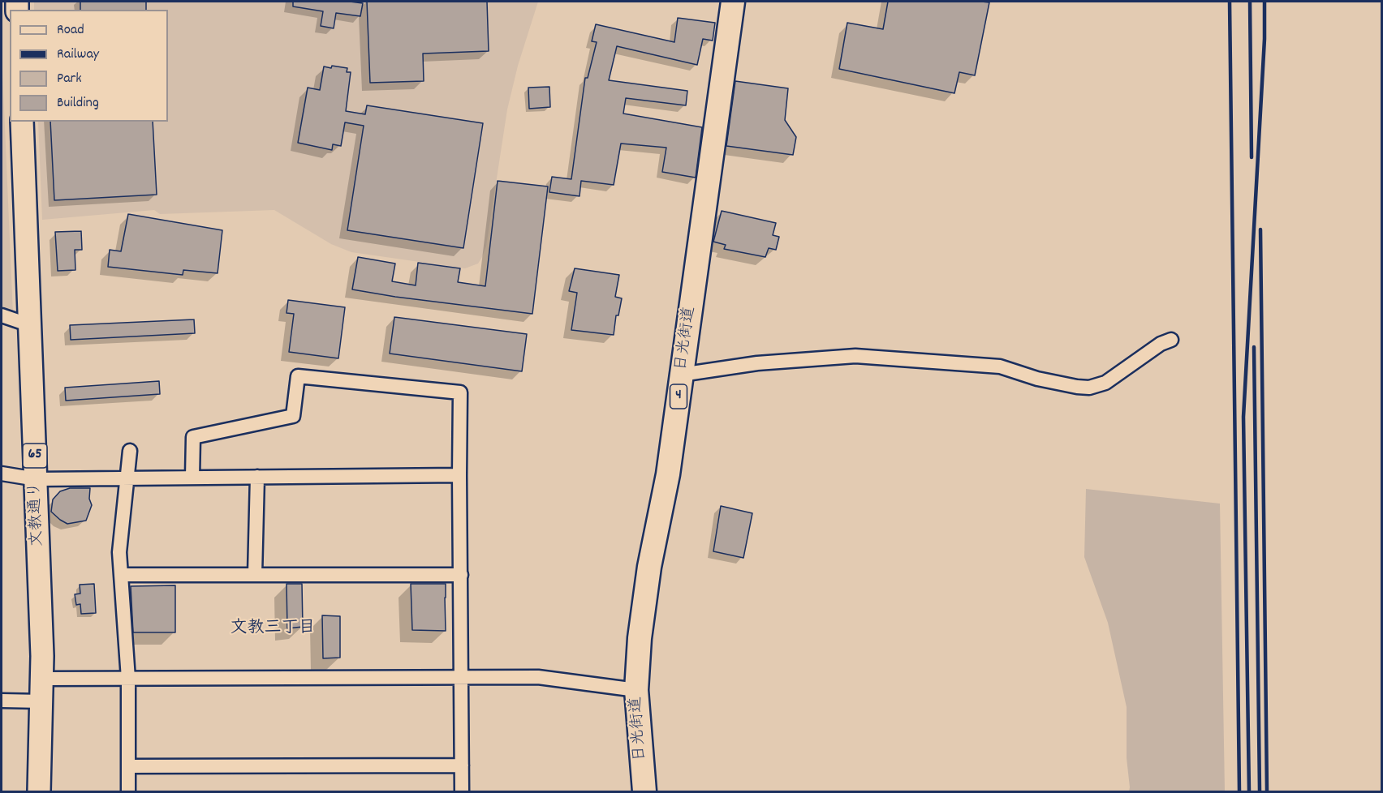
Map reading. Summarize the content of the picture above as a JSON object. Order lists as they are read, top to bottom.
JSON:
{
  "streets": {
    "highway": ["日光街道", "4"],
    "main road": ["65", "文教通り"]
  },
  "districts": ["文教三丁目"],
  "legend": [
    "Road",
    "Railway",
    "Park",
    "Building"
  ]
}
